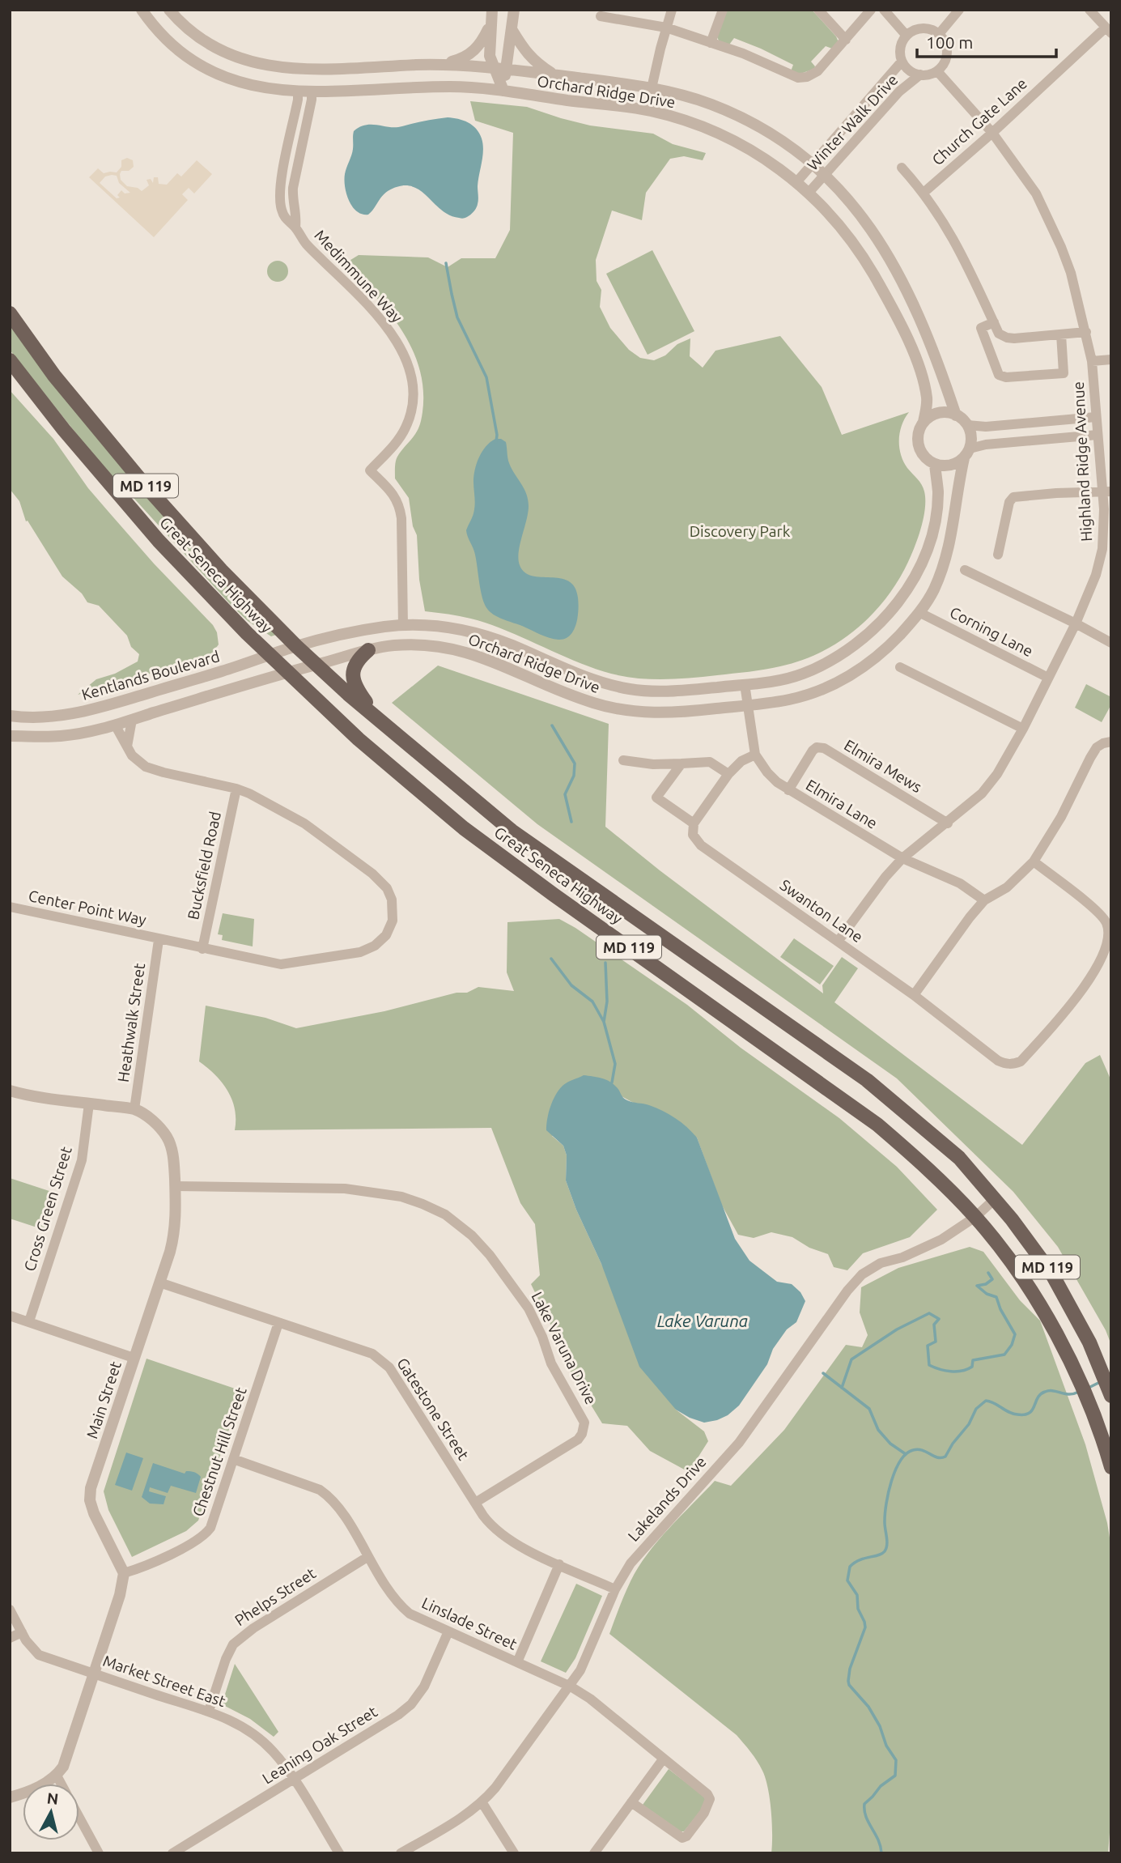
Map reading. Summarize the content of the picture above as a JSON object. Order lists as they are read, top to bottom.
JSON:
{
  "streets": {
    "main road": ["MD 119", "Great Seneca Highway"],
    "street": [
      "Orchard Ridge Drive",
      "Church Gate Lane",
      "Winter Walk Drive",
      "Medimmune Way",
      "Highland Ridge Avenue",
      "Corning Lane",
      "Kentlands Boulevard",
      "Elmira Mews",
      "Elmira Lane",
      "Bucksfield Road",
      "Center Point Way",
      "Swanton Lane",
      "Heathwalk Street",
      "Cross Green Street",
      "Lake Varuna Drive",
      "Main Street",
      "Gatestone Street",
      "Chestnut Hill Street",
      "Lakelands Drive",
      "Phelps Street",
      "Linslade Street",
      "Market Street East",
      "Leaning Oak Street"
    ]
  },
  "crossings": [
    ["Orchard Ridge Drive", "Winter Walk Drive"],
    ["Orchard Ridge Drive", "Medimmune Way"],
    ["Orchard Ridge Drive", "Great Seneca Highway"],
    ["Orchard Ridge Drive", "Corning Lane"],
    ["Orchard Ridge Drive", "Kentlands Boulevard"],
    ["Orchard Ridge Drive", "Elmira Lane"],
    ["Church Gate Lane", "Highland Ridge Avenue"],
    ["Winter Walk Drive", "Highland Ridge Avenue"],
    ["Highland Ridge Avenue", "Corning Lane"],
    ["Highland Ridge Avenue", "Elmira Mews"],
    ["Highland Ridge Avenue", "Elmira Lane"],
    ["Highland Ridge Avenue", "Swanton Lane"],
    ["Great Seneca Highway", "Kentlands Boulevard"],
    ["Great Seneca Highway", "Lakelands Drive"],
    ["Elmira Mews", "Elmira Lane"],
    ["Bucksfield Road", "Center Point Way"],
    ["Center Point Way", "Heathwalk Street"],
    ["Heathwalk Street", "Main Street"],
    ["Cross Green Street", "Main Street"],
    ["Lake Varuna Drive", "Main Street"],
    ["Lake Varuna Drive", "Gatestone Street"],
    ["Main Street", "Gatestone Street"],
    ["Main Street", "Chestnut Hill Street"],
    ["Gatestone Street", "Chestnut Hill Street"],
    ["Gatestone Street", "Lakelands Drive"],
    ["Chestnut Hill Street", "Linslade Street"],
    ["Lakelands Drive", "Linslade Street"],
    ["Phelps Street", "Linslade Street"],
    ["Phelps Street", "Market Street East"],
    ["Linslade Street", "Leaning Oak Street"],
    ["Market Street East", "Leaning Oak Street"]
  ],
  "water": ["Lake Varuna"],
  "parks": ["Discovery Park"],
  "scale_bar": "100 m",
  "north": "top"
}
